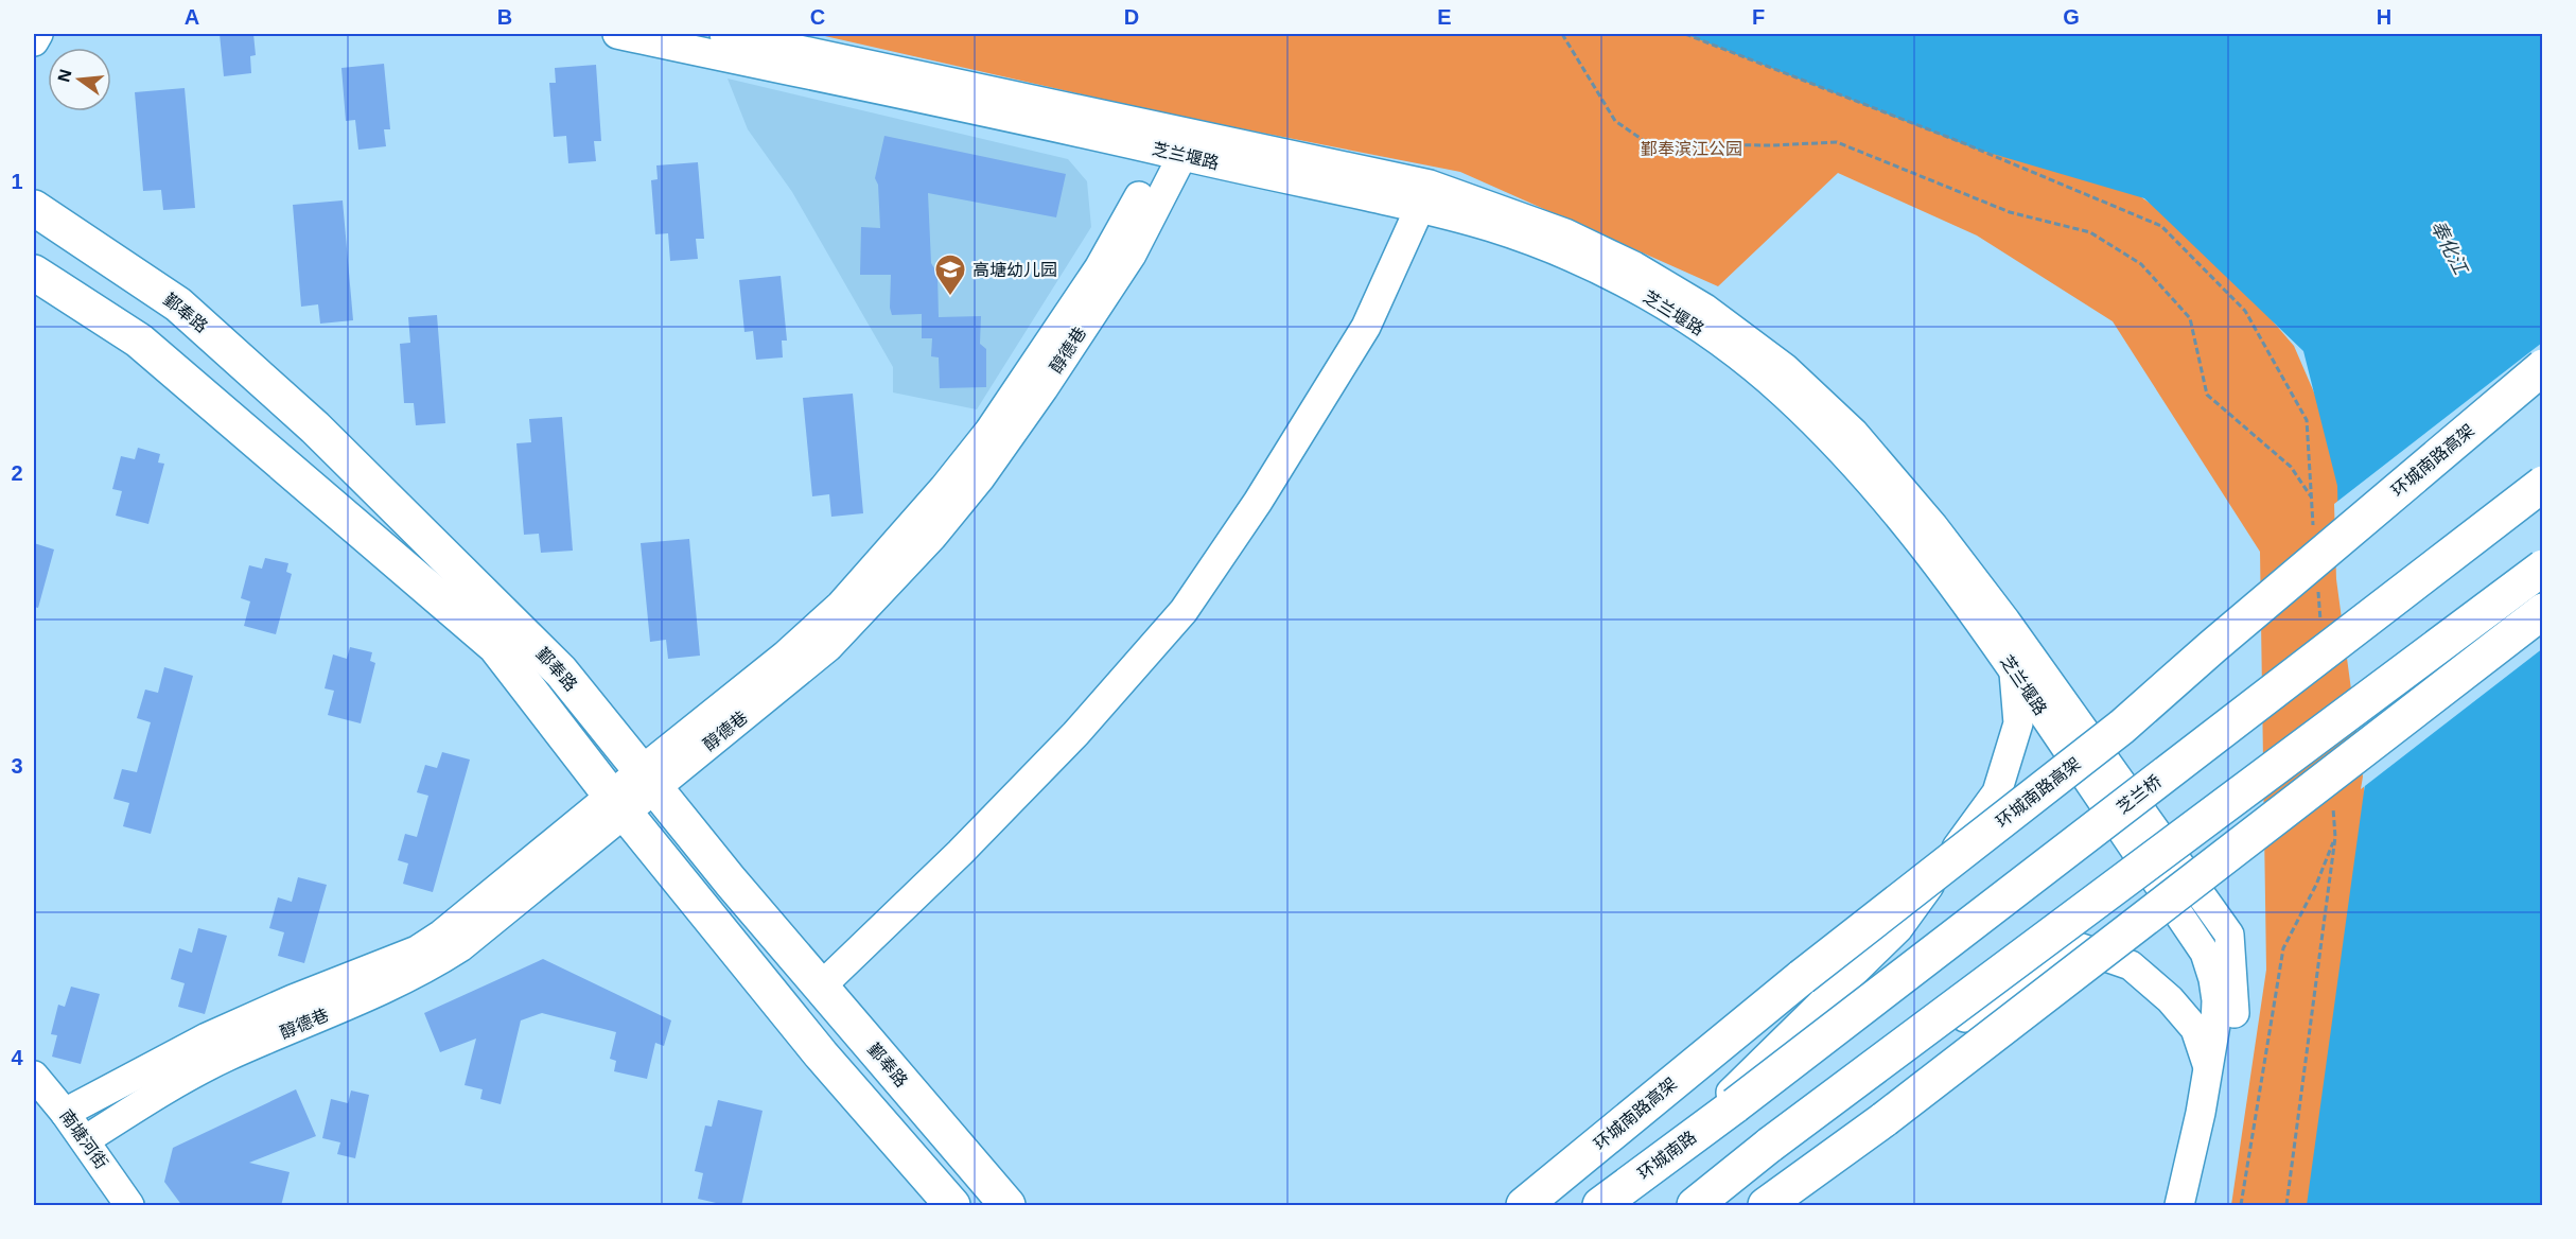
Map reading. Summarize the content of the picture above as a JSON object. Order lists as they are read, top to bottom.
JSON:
{
  "streets": {
    "main road": [
      "鄞奉路",
      "环城南路高架",
      "芝兰桥",
      "环城南路"
    ],
    "street": ["芝兰堰路", "醇德巷", "南塘河街"]
  },
  "crossings": [
    ["芝兰堰路", "醇德巷"],
    ["鄞奉路", "醇德巷"],
    ["醇德巷", "南塘河街"],
    ["芝兰桥", "环城南路"]
  ],
  "water": ["奉化江"],
  "parks": ["鄞奉滨江公园"],
  "places": {
    "school or university": ["高塘幼儿园"]
  },
  "north": "left",
  "grid": {
    "columns": [
      "A",
      "B",
      "C",
      "D",
      "E",
      "F",
      "G",
      "H"
    ],
    "rows": [
      "1",
      "2",
      "3",
      "4"
    ]
  }
}
